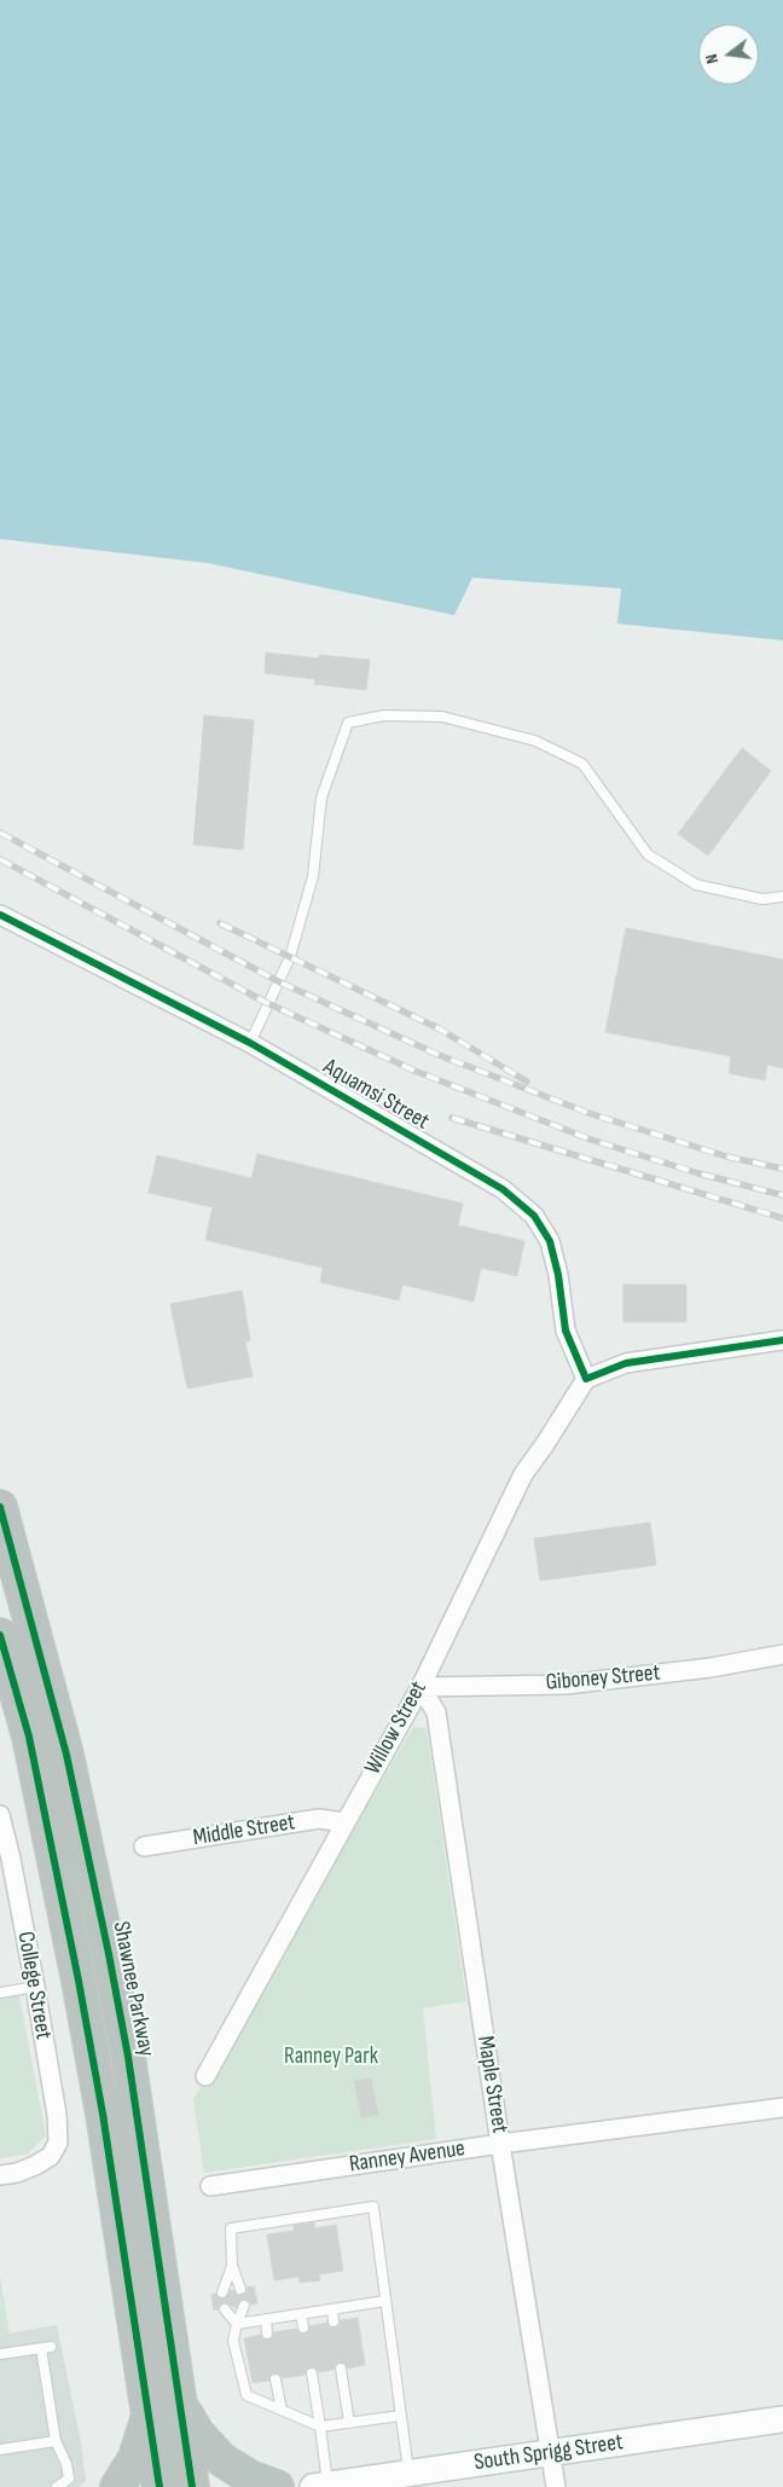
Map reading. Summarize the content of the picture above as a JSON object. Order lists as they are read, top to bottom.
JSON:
{
  "streets": {
    "highway": ["Shawnee Parkway"],
    "street": [
      "Aquamsi Street",
      "Giboney Street",
      "Willow Street",
      "Middle Street",
      "College Street",
      "Maple Street",
      "Ranney Avenue",
      "South Sprigg Street"
    ]
  },
  "crossings": [
    ["Aquamsi Street", "Willow Street"],
    ["Giboney Street", "Willow Street"],
    ["Giboney Street", "Maple Street"],
    ["Willow Street", "Middle Street"],
    ["Willow Street", "Maple Street"],
    ["Maple Street", "Ranney Avenue"],
    ["Maple Street", "South Sprigg Street"]
  ],
  "parks": ["Ranney Park"],
  "north": "left"
}
